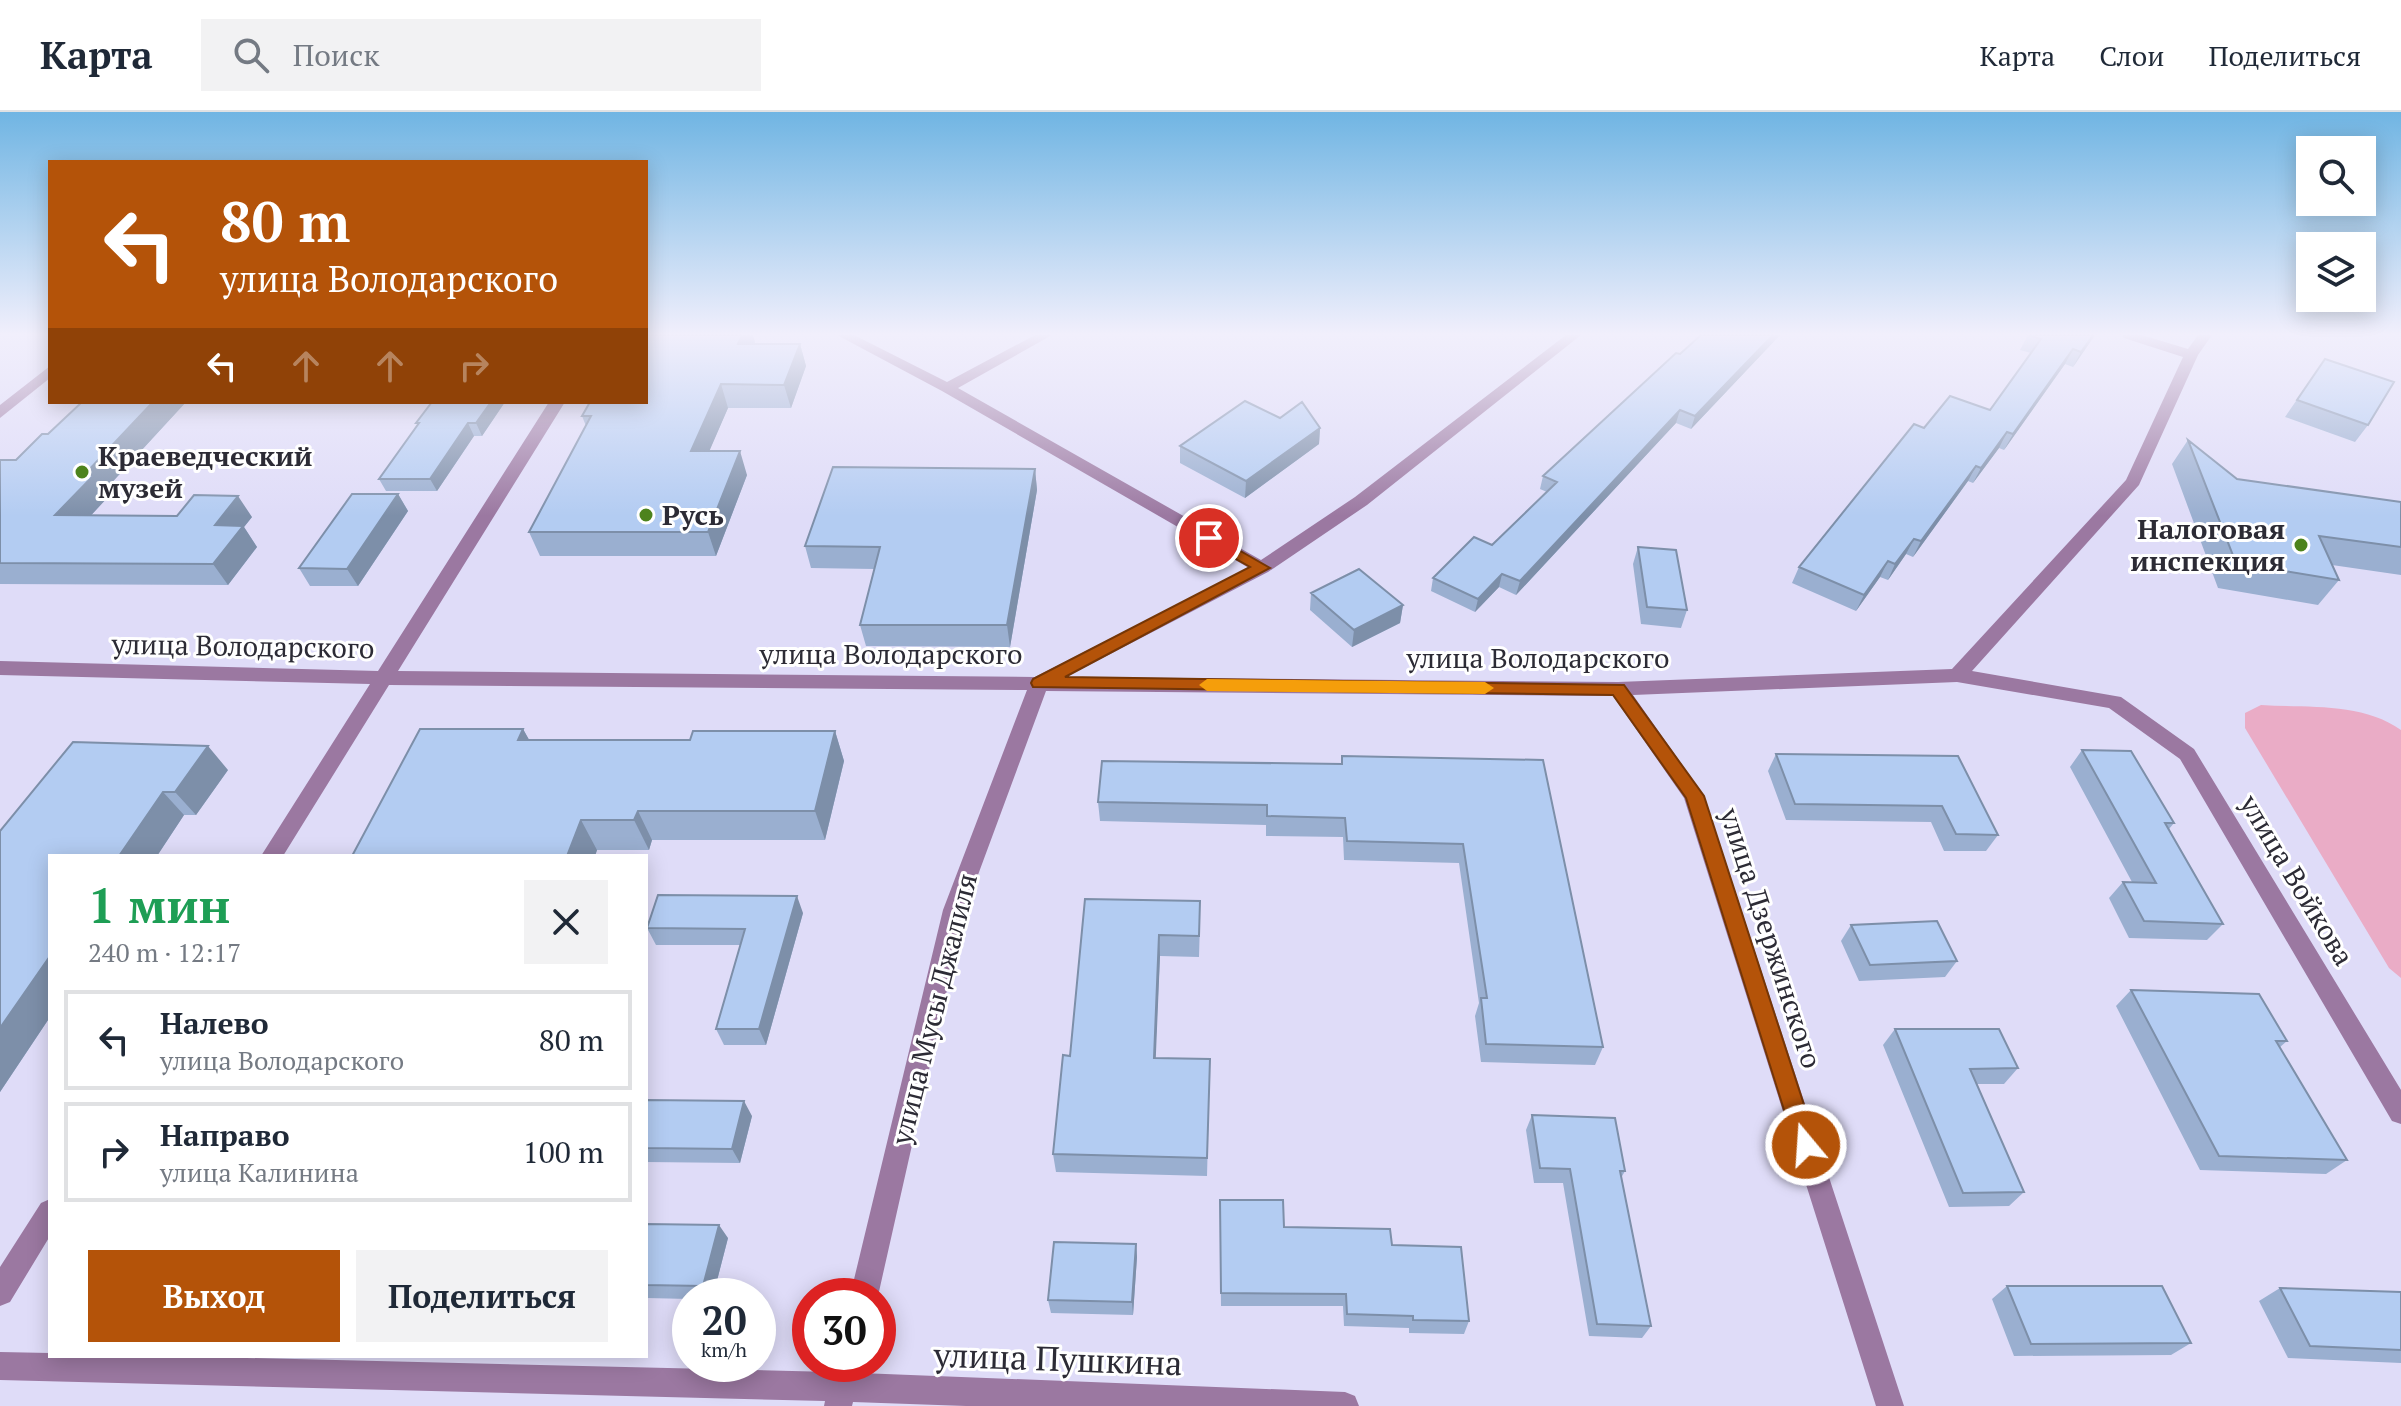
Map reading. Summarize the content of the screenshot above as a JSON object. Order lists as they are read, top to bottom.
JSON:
{
  "streets": {
    "street": [
      "улица Володарского",
      "улица Войкова",
      "улица Дзержинского",
      "улица Мусы Джалиля",
      "улица Пушкина"
    ]
  },
  "crossings": [
    ["улица Володарского", "улица Войкова"],
    ["улица Володарского", "улица Дзержинского"],
    ["улица Володарского", "улица Мусы Джалиля"]
  ],
  "places": ["Краеведческий музей", "Русь", "Налоговая инспекция"],
  "page": {
    "header": "Карта",
    "search": "Поиск",
    "nav": ["Карта", "Слои", "Поделиться"],
    "turn": ["80 m", "улица Володарского"],
    "heading": ["1 мин", "240 m · 12:17"],
    "list": [
      {
        "name": "Налево",
        "note": "улица Володарского",
        "value": "80 m"
      },
      {
        "name": "Направо",
        "note": "улица Калинина",
        "value": "100 m"
      }
    ],
    "buttons": ["Выход", "Поделиться"],
    "speed": "20 km/h",
    "limit": "30"
  }
}
